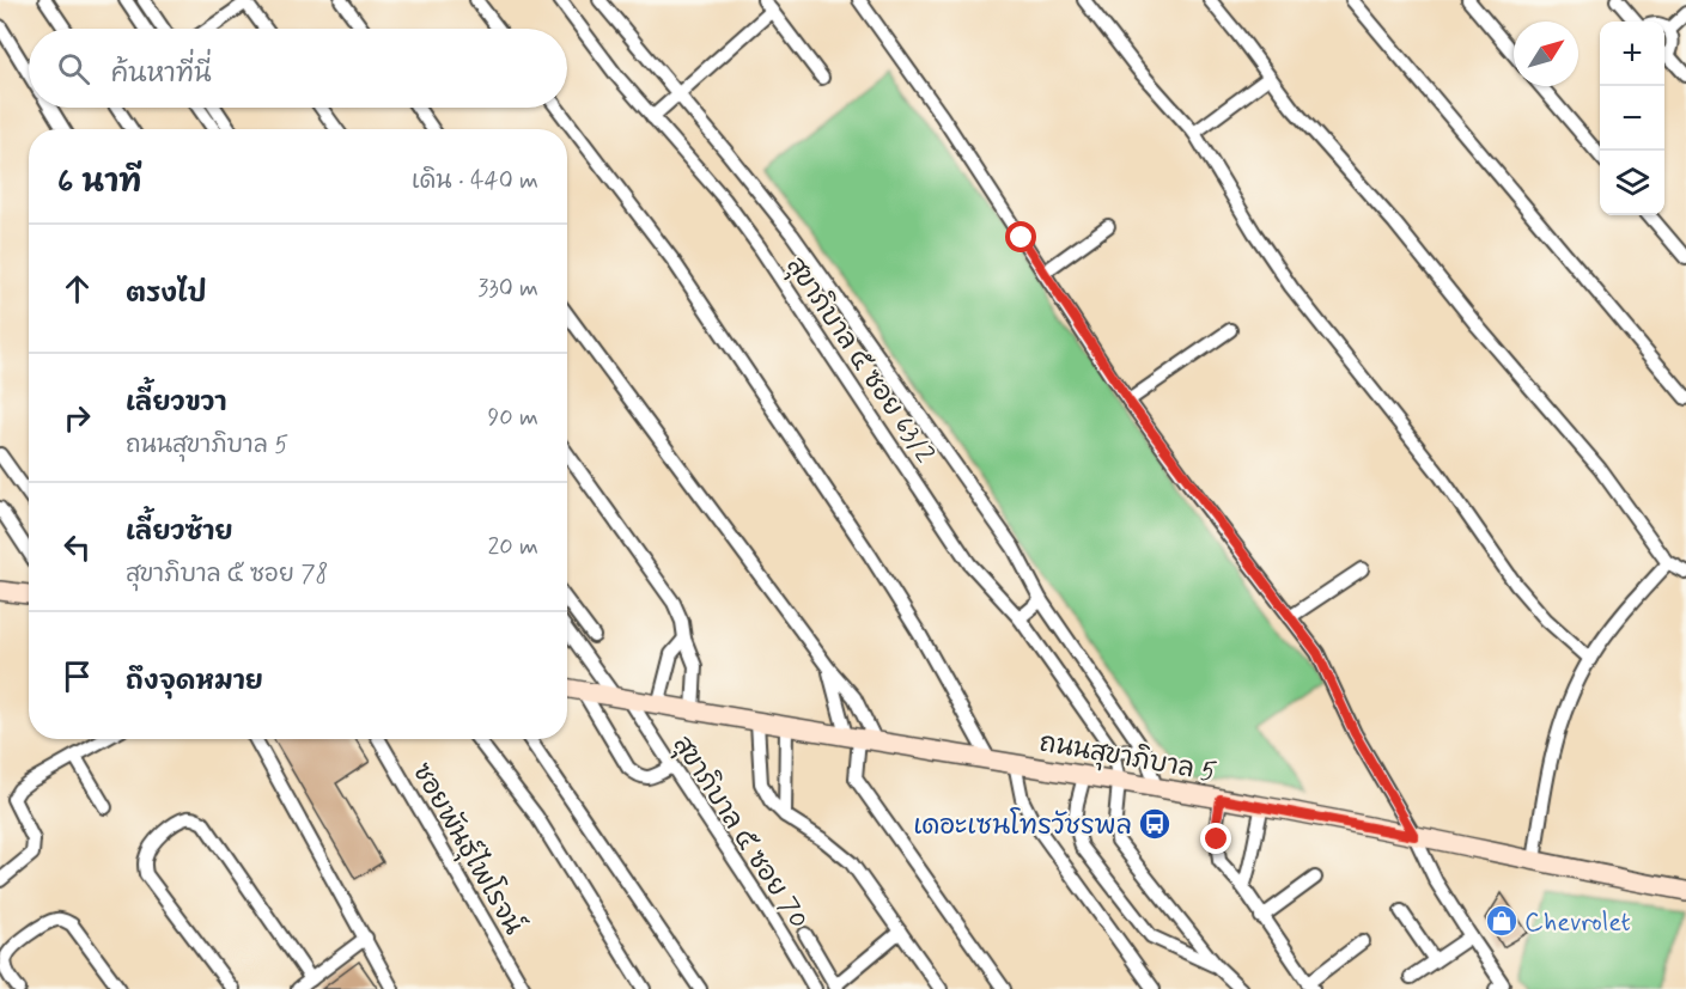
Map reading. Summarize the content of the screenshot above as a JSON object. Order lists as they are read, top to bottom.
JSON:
{
  "streets": {
    "main road": ["ถนนสุขาภิบาล 5"],
    "street": ["สุขาภิบาล ๕ ซอย 63/2", "สุขาภิบาล ๕ ซอย 70", "ซอยพันธ์ุไพโรจน์"]
  },
  "crossings": [
    ["ถนนสุขาภิบาล 5", "สุขาภิบาล ๕ ซอย 70"]
  ],
  "places": {
    "bus stop": ["เดอะเซนโทรวัชรพล"],
    "shop": ["Chevrolet"]
  },
  "north": "top right",
  "page": {
    "map_buttons": ["+", "−"],
    "search": "ค้นหาที่นี่",
    "heading": ["6 นาที", "เดิน · 440 m"],
    "list": [
      ["ตรงไป", "330 m"],
      ["เลี้ยวขวา", "ถนนสุขาภิบาล 5", "90 m"],
      ["เลี้ยวซ้าย", "สุขาภิบาล ๕ ซอย 78", "20 m"],
      "ถึงจุดหมาย"
    ]
  }
}
